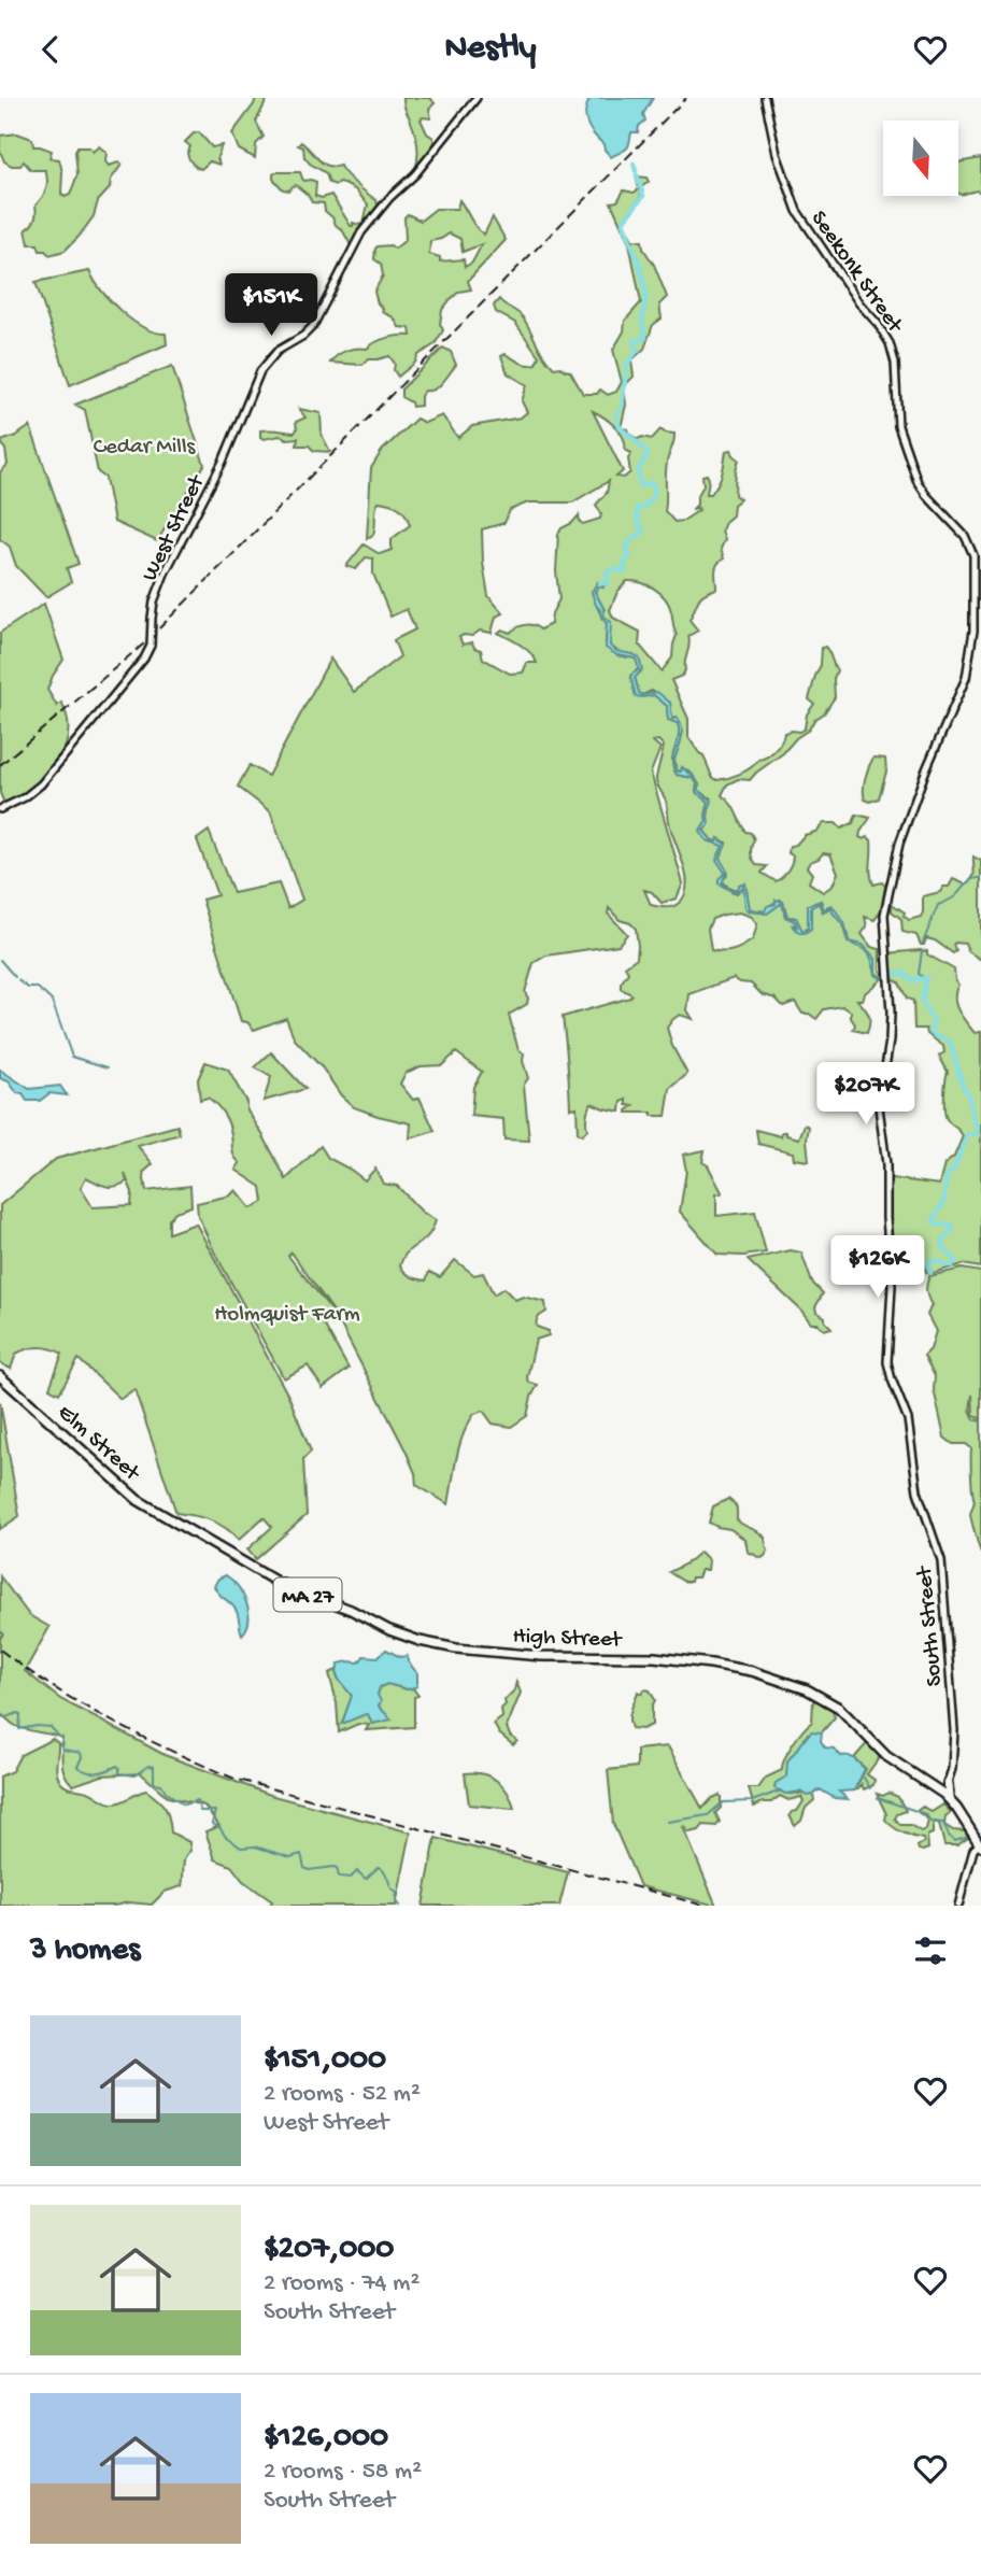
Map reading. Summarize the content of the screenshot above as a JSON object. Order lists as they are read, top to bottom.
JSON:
{
  "streets": {
    "main road": [
      "Seekonk Street",
      "West Street",
      "Elm Street",
      "MA 27",
      "South Street",
      "High Street"
    ]
  },
  "crossings": [
    ["Seekonk Street", "South Street"],
    ["Elm Street", "High Street"],
    ["MA 27", "High Street"]
  ],
  "parks": ["Cedar Mills", "Holmquist Farm"],
  "north": "bottom",
  "page": {
    "header": "Nestly",
    "price": ["$151K", "$207K", "$126K"],
    "heading": "3 homes",
    "list": [
      {
        "name": "$151,000",
        "note": "2 rooms · 52 m² · West Street"
      },
      {
        "name": "$207,000",
        "note": "2 rooms · 74 m² · South Street"
      },
      {
        "name": "$126,000",
        "note": "2 rooms · 58 m² · South Street"
      }
    ]
  }
}
